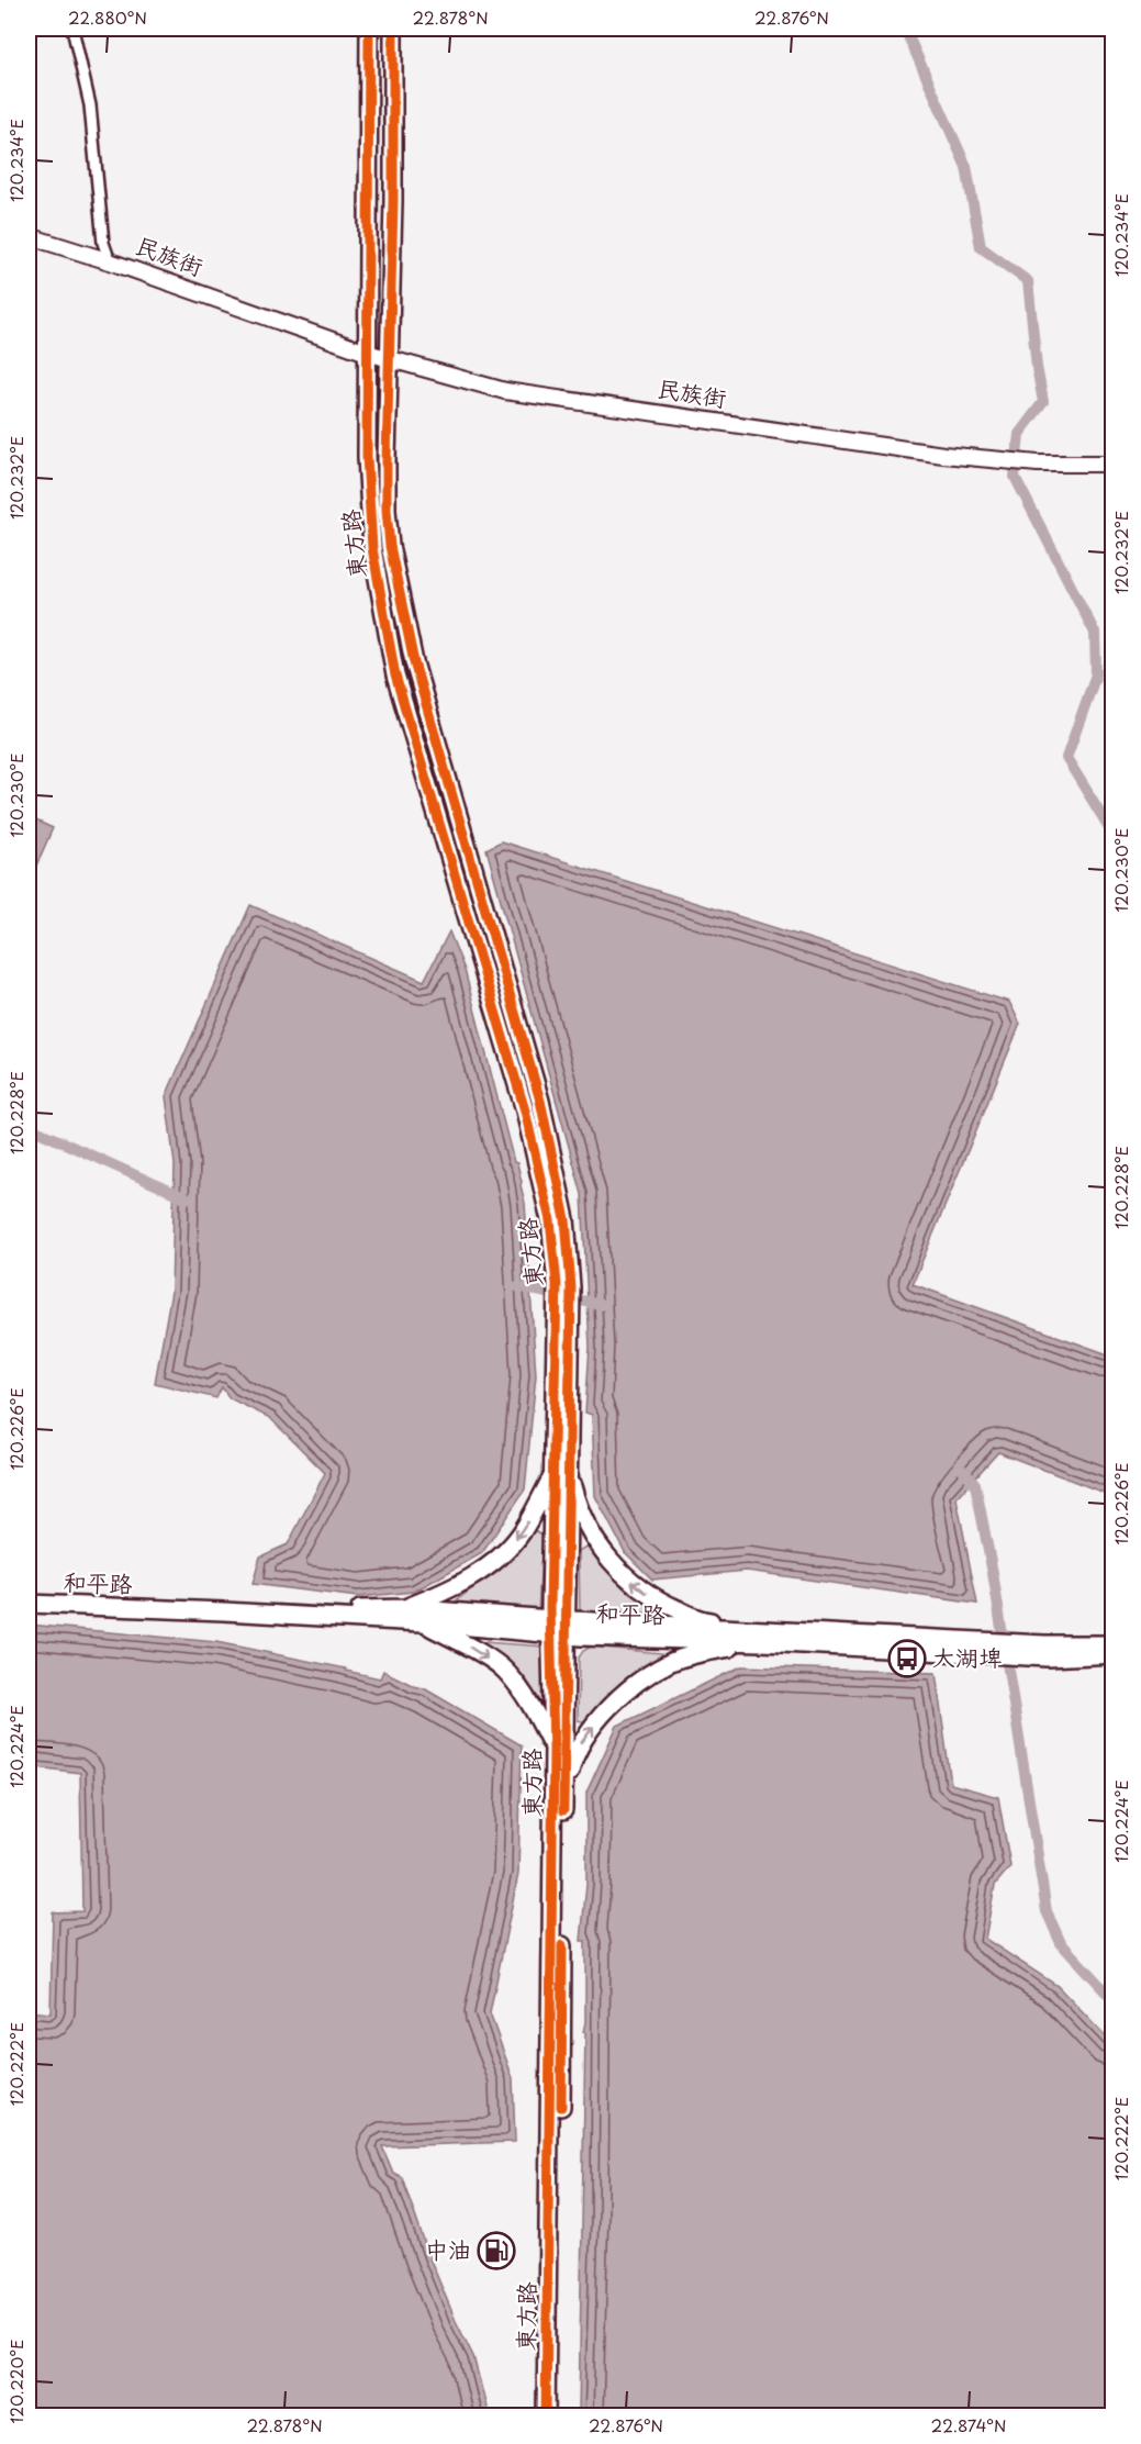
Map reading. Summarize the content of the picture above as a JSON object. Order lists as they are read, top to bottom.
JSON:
{
  "streets": {
    "main road": ["東方路", "和平路"],
    "street": ["民族街"]
  },
  "crossings": [
    ["民族街", "東方路"],
    ["東方路", "和平路"]
  ],
  "places": {
    "bus stop": ["大湖埤"],
    "fuel station": ["中油"]
  },
  "coordinates": [
    "22.880°N",
    "22.878°N",
    "22.876°N",
    "120.234°E",
    "120.232°E",
    "120.230°E",
    "120.228°E",
    "120.226°E",
    "120.224°E",
    "120.222°E",
    "120.220°E",
    "22.874°N"
  ]
}
